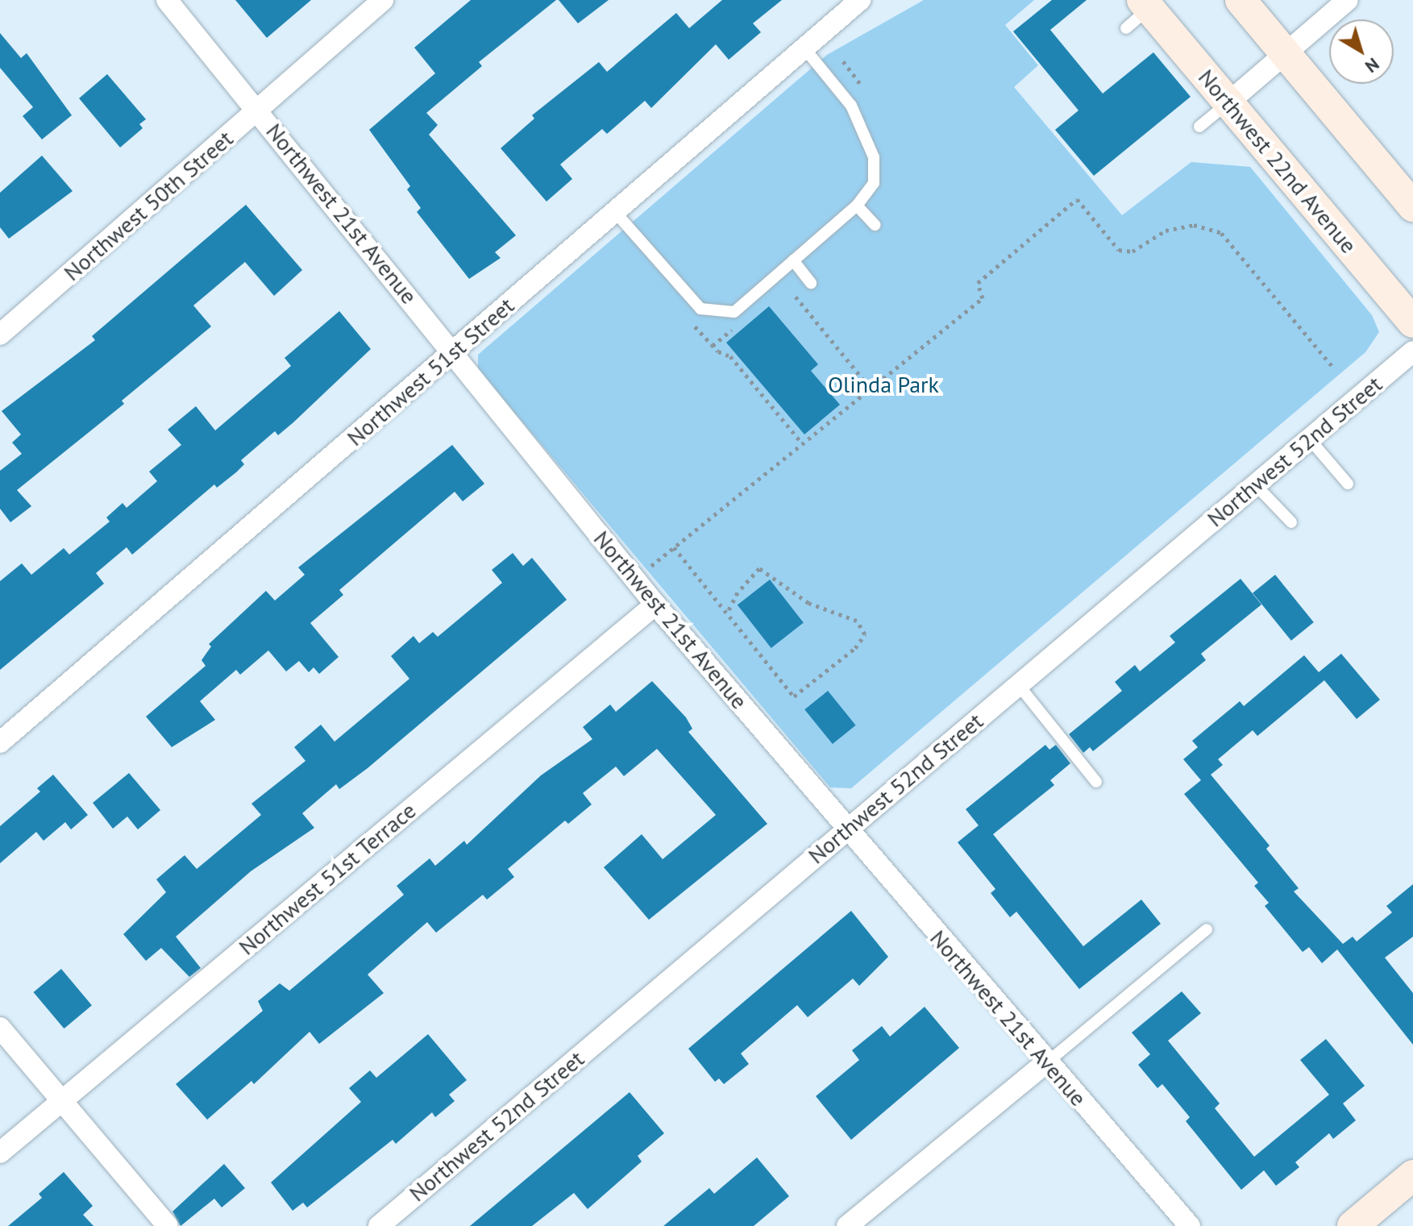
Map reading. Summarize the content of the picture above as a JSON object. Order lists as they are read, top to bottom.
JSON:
{
  "streets": {
    "main road": ["Northwest 22nd Avenue"],
    "street": [
      "Northwest 50th Street",
      "Northwest 21st Avenue",
      "Northwest 51st Street",
      "Northwest 52nd Street",
      "Northwest 51st Terrace"
    ]
  },
  "crossings": [
    ["Northwest 50th Street", "Northwest 21st Avenue"],
    ["Northwest 21st Avenue", "Northwest 51st Street"],
    ["Northwest 21st Avenue", "Northwest 52nd Street"],
    ["Northwest 21st Avenue", "Northwest 51st Terrace"]
  ],
  "parks": ["Olinda Park"],
  "north": "bottom right"
}
